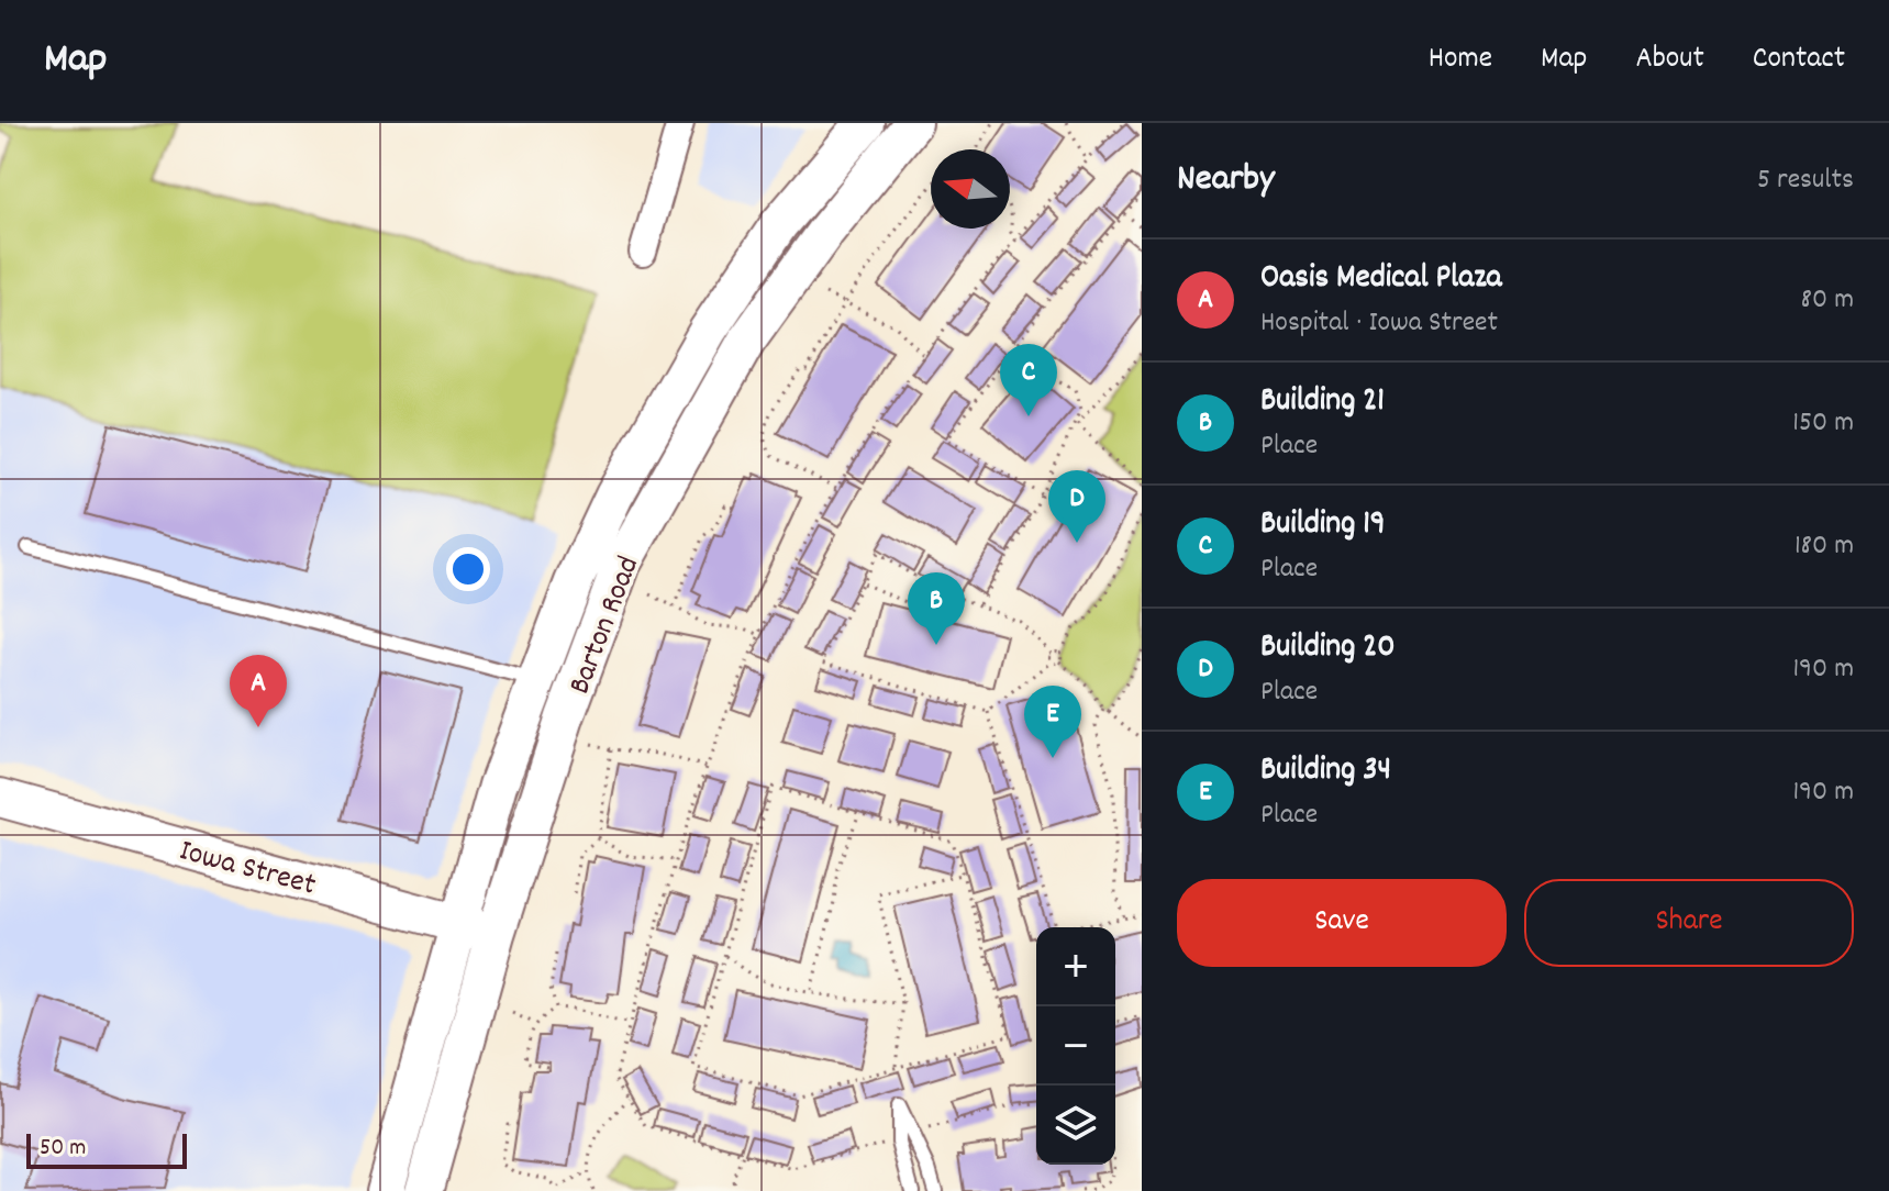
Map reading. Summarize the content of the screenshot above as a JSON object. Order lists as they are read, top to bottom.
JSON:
{
  "streets": {
    "main road": ["Barton Road", "Iowa Street"]
  },
  "crossings": [
    ["Barton Road", "Iowa Street"]
  ],
  "scale_bar": "50 m",
  "north": "left",
  "page": {
    "header": "Map",
    "nav": [
      "Home",
      "Map",
      "About",
      "Contact"
    ],
    "heading": ["Nearby", "5 results"],
    "list": [
      {
        "mark": "A",
        "name": "Oasis Medical Plaza",
        "note": "Hospital · Iowa Street",
        "value": "80 m"
      },
      {
        "mark": "B",
        "name": "Building 21",
        "note": "Place",
        "value": "150 m"
      },
      {
        "mark": "C",
        "name": "Building 19",
        "note": "Place",
        "value": "180 m"
      },
      {
        "mark": "D",
        "name": "Building 20",
        "note": "Place",
        "value": "190 m"
      },
      {
        "mark": "E",
        "name": "Building 34",
        "note": "Place",
        "value": "190 m"
      }
    ],
    "pins": [
      "C",
      "D",
      "B",
      "A",
      "E"
    ],
    "buttons": ["Save", "Share"],
    "map_buttons": ["+", "−"],
    "scale": "50 m"
  }
}
